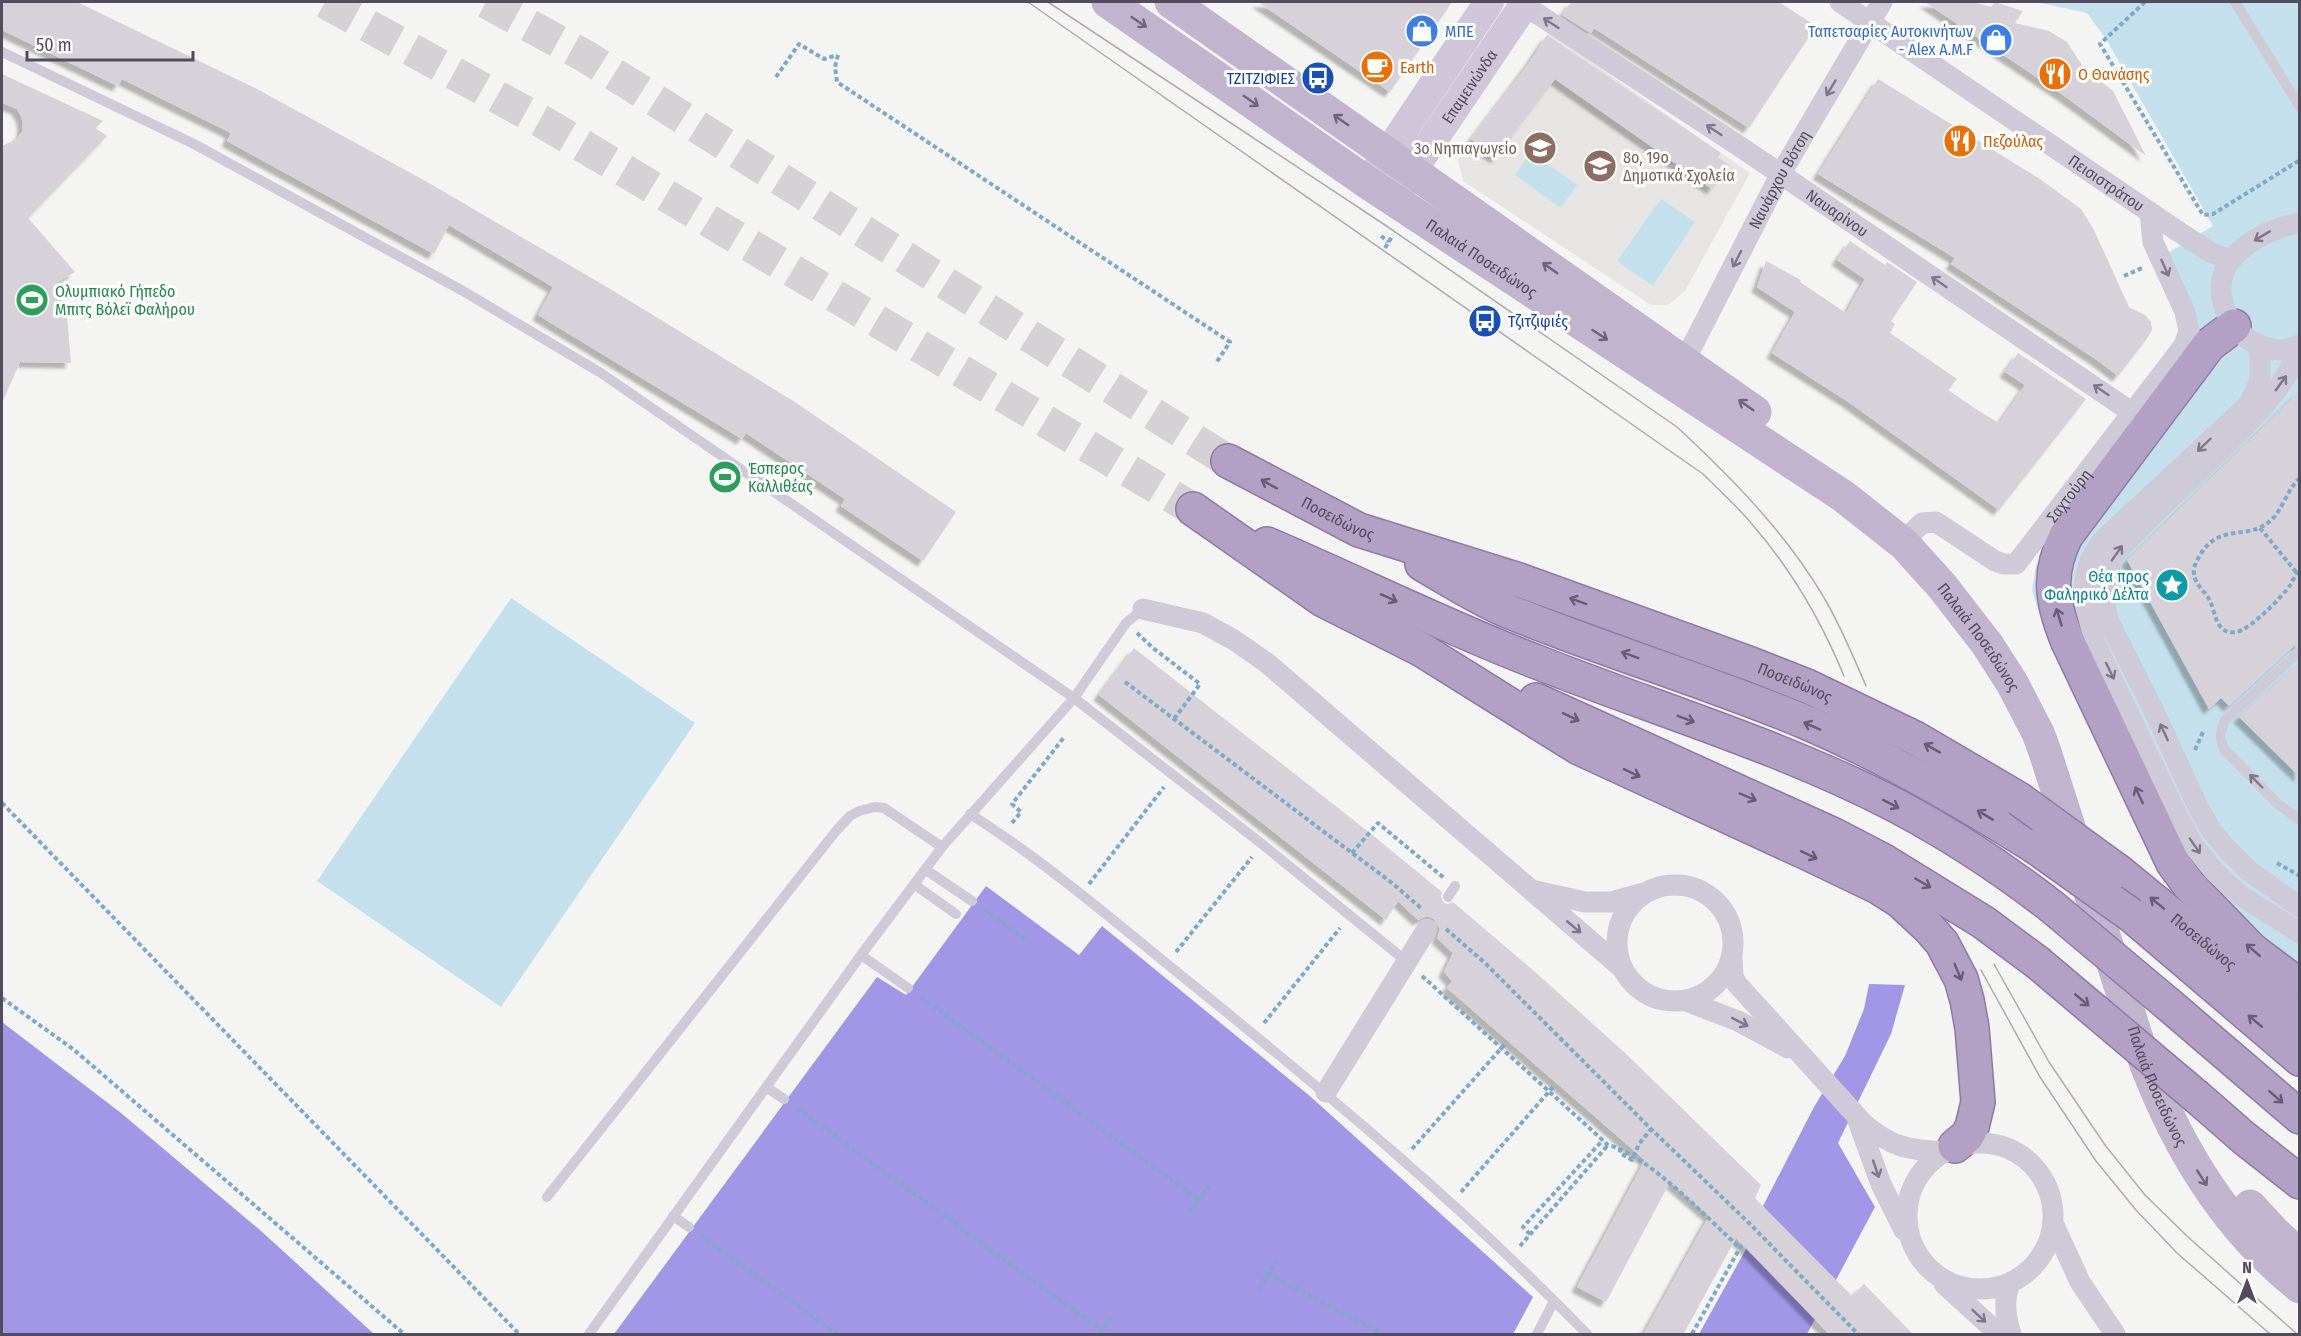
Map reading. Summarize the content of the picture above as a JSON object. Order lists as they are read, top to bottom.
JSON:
{
  "streets": {
    "highway": ["Ποσειδώνος"],
    "main road": ["Επαμεινώνδα", "Παλαιά Ποσειδώνος"],
    "street": [
      "Ναυάρχου Βότση",
      "Πεισιστράτου",
      "Ναυαρίνου",
      "Σαχτούρη"
    ]
  },
  "crossings": [
    ["Επαμεινώνδα", "Ναυαρίνου"],
    ["Επαμεινώνδα", "Παλαιά Ποσειδώνος"],
    ["Ναυάρχου Βότση", "Πεισιστράτου"],
    ["Ναυάρχου Βότση", "Ναυαρίνου"],
    ["Ναυάρχου Βότση", "Παλαιά Ποσειδώνος"],
    ["Πεισιστράτου", "Σαχτούρη"],
    ["Ναυαρίνου", "Σαχτούρη"],
    ["Παλαιά Ποσειδώνος", "Σαχτούρη"]
  ],
  "one_way": ["Ναυάρχου Βότση", "Ναυαρίνου"],
  "places": {
    "shop": ["ΜΠΕ", "Ταπετσαρίες Αυτοκινήτων - Alex A.M.F"],
    "cafe": ["Earth"],
    "restaurant": ["Ο Θανάσης", "Πεζούλας"],
    "bus stop": ["ΤΖΙΤΖΙΦΙΕΣ", "Τζιτζιφιές"],
    "school or university": ["3ο Νηπιαγωγείο", "8ο, 19ο Δημοτικά Σχολεία"],
    "sports": ["Ολυμπιακό Γήπεδο Μπιτς Βόλεϊ Φαλήρου", "Έσπερος Καλλιθέας"],
    "place": ["Θέα προς Φαληρικό Δέλτα"]
  },
  "scale_bar": "50 m",
  "north": "top"
}
